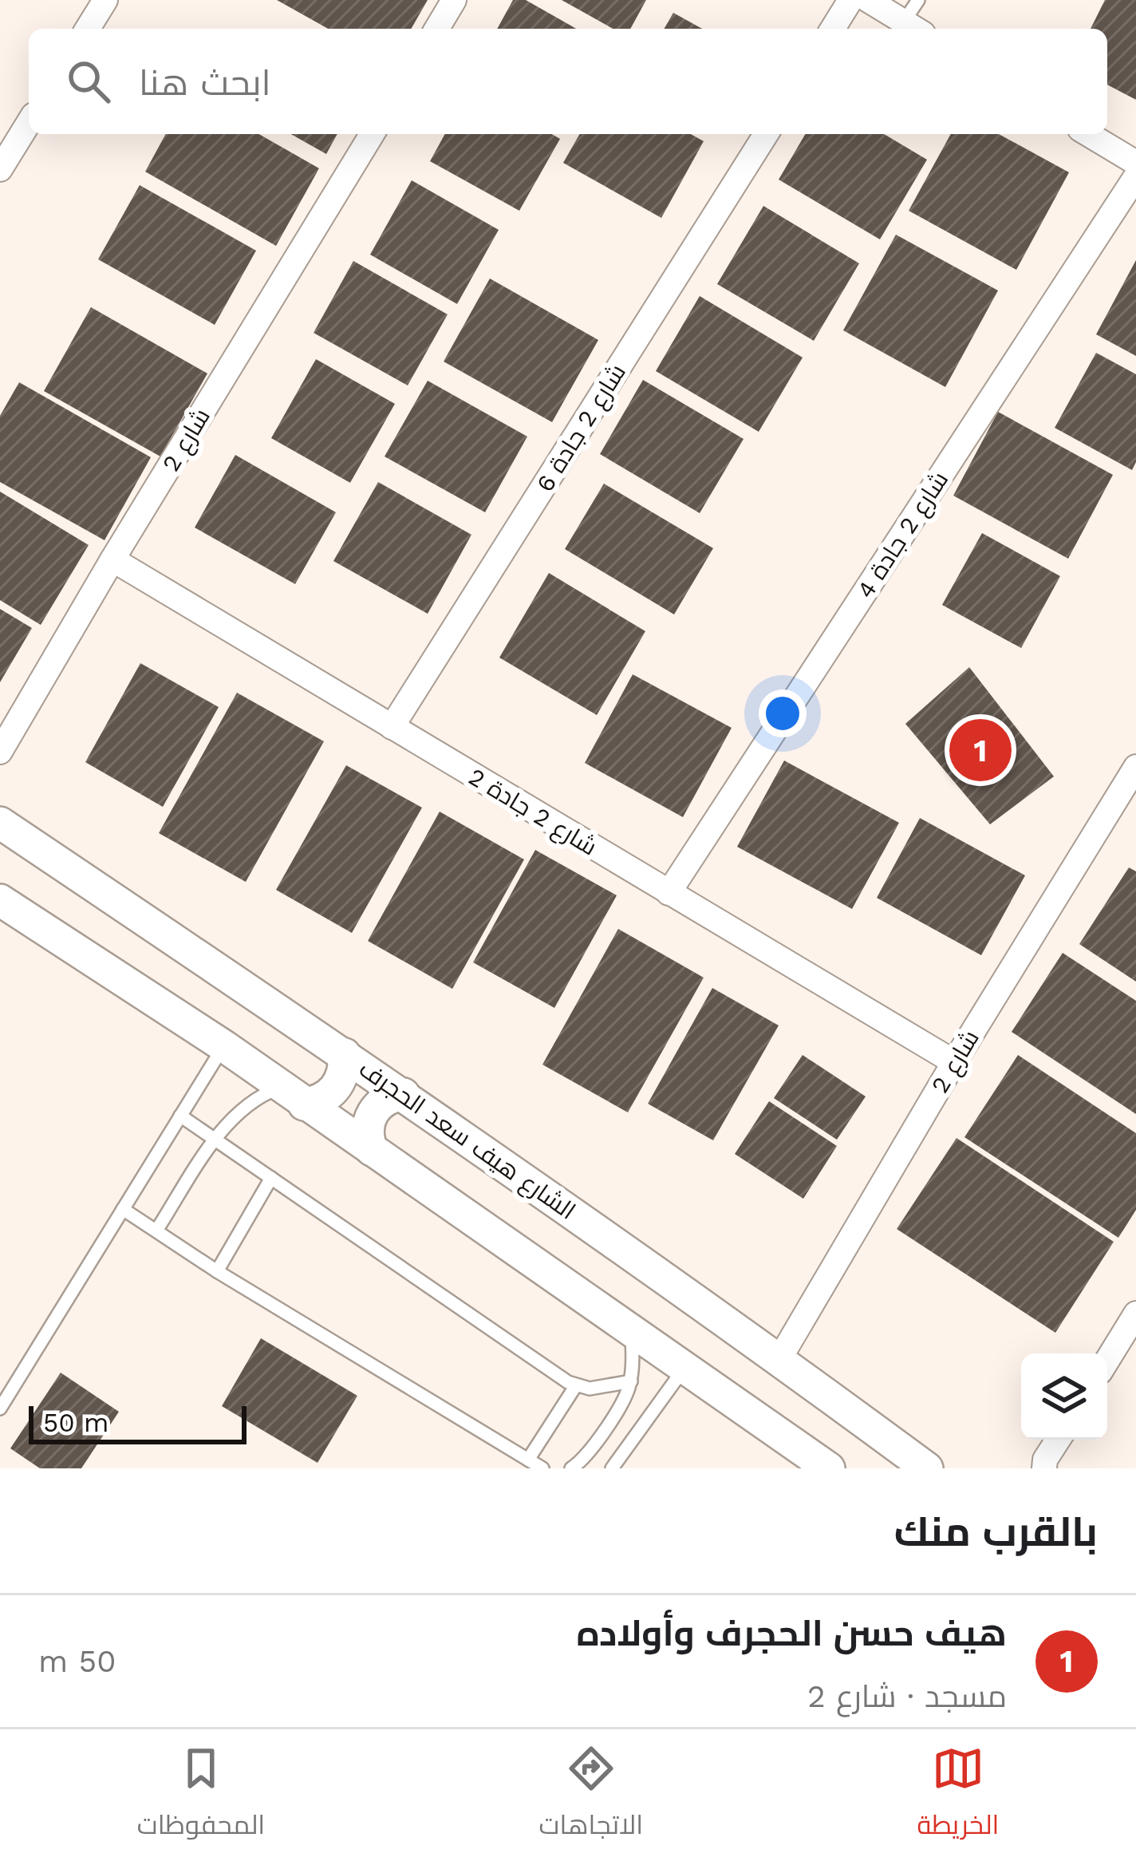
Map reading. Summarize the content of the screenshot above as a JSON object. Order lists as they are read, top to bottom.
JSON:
{
  "streets": {
    "street": [
      "شارع 2 جادة 6",
      "شارع 2",
      "شارع 2 جادة 4",
      "شارع 2 جادة 2",
      "الشارع هيف سعد الحجرف"
    ]
  },
  "crossings": [
    ["شارع 2 جادة 6", "شارع 2 جادة 2"],
    ["شارع 2", "شارع 2 جادة 2"],
    ["شارع 2", "الشارع هيف سعد الحجرف"],
    ["شارع 2 جادة 4", "شارع 2 جادة 2"]
  ],
  "scale_bar": "50 m",
  "page": {
    "search": "ابحث هنا",
    "pins": "1",
    "scale": "50 m",
    "heading": "بالقرب منك",
    "list": [
      {
        "mark": "1",
        "name": "هيف حسن الحجرف وأولاده",
        "note": "مسجد · شارع 2",
        "value": "50 m"
      }
    ],
    "nav": ["الخريطة", "الاتجاهات", "المحفوظات"]
  }
}
